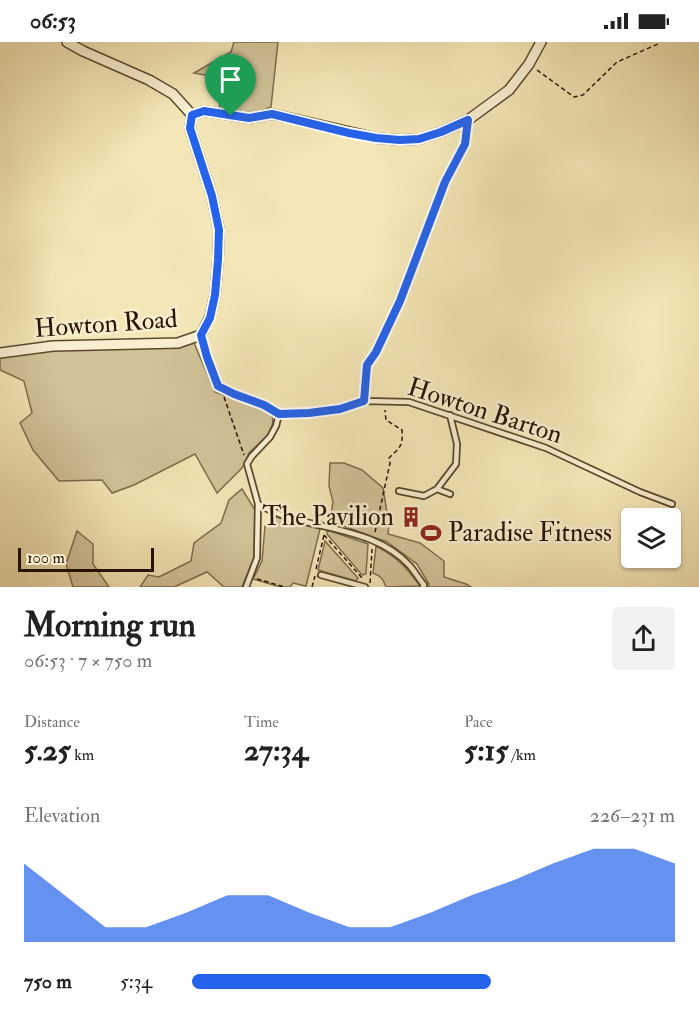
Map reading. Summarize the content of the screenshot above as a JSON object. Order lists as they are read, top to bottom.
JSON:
{
  "streets": {
    "street": ["Howton Road"],
    "lane": ["Howton Barton"]
  },
  "places": {
    "building": ["The Pavilion"],
    "sports": ["Paradise Fitness"]
  },
  "scale_bar": "100 m",
  "page": {
    "status": "06:53",
    "scale": "100 m",
    "heading": ["Morning run", "06:53 · 7 × 750 m"],
    "stats": [
      ["Distance", "5.25 km"],
      ["Time", "27:34"],
      ["Pace", "5:15 /km"]
    ],
    "chart": ["Elevation", "226–231 m"],
    "list": [
      {
        "name": "750 m",
        "note": "5:34"
      }
    ]
  }
}
